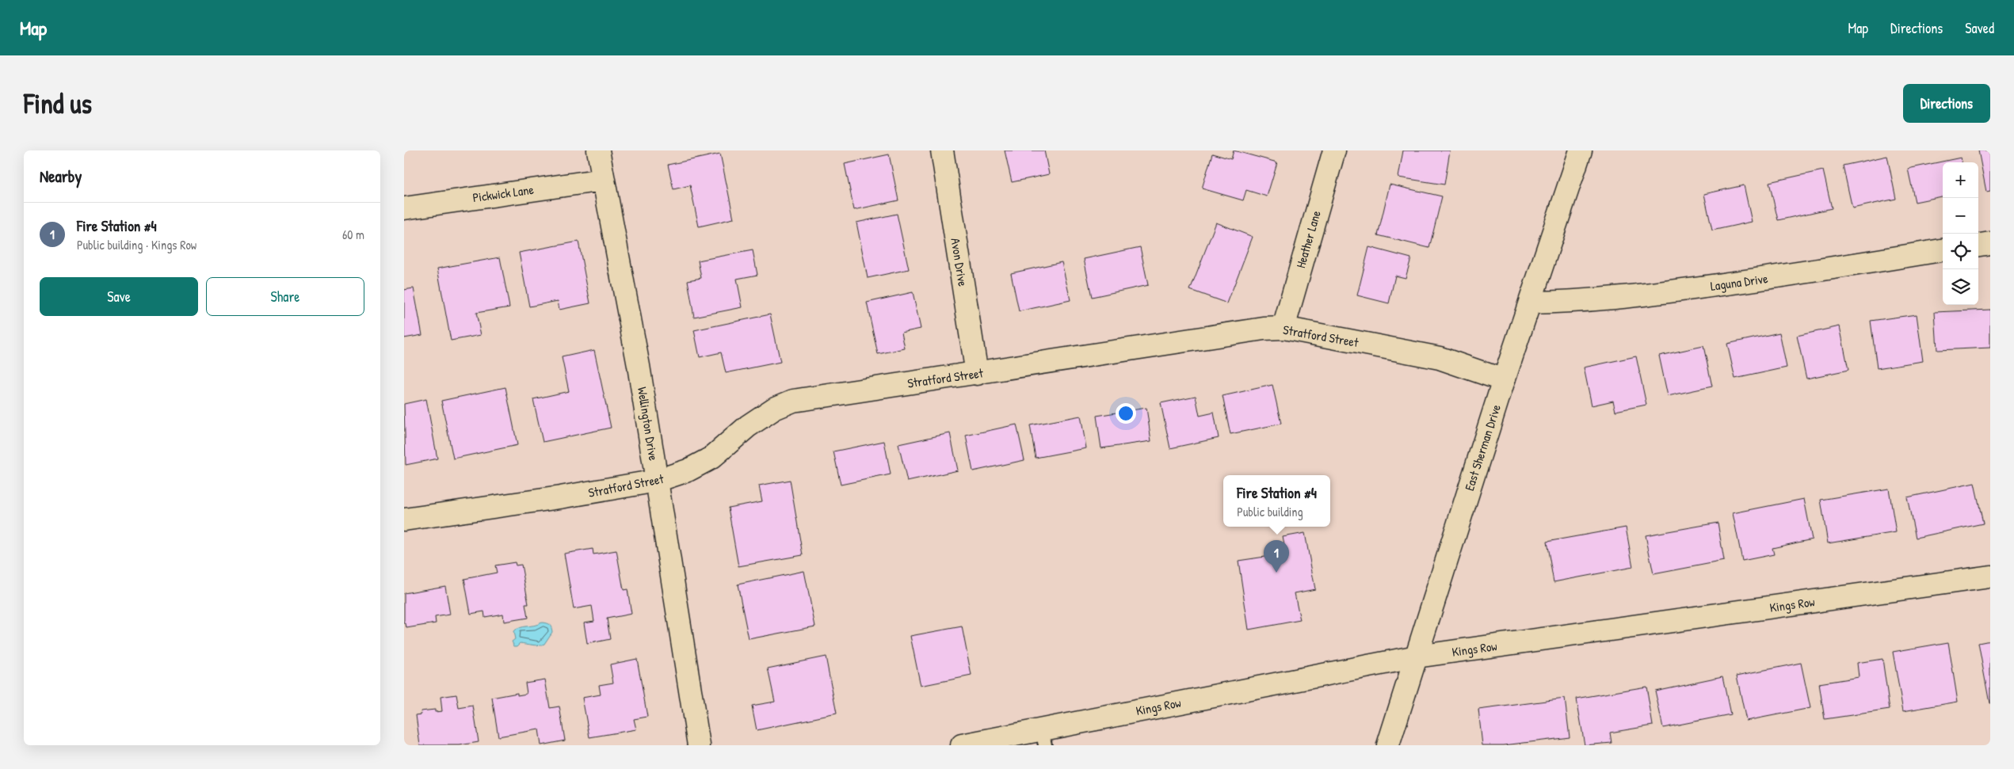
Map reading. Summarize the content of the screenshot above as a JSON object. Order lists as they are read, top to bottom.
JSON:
{
  "streets": {
    "street": [
      "Pickwick Lane",
      "Heather Lane",
      "Avon Drive",
      "Laguna Drive",
      "Stratford Street",
      "Wellington Drive",
      "East Sherman Drive",
      "Kings Row"
    ]
  },
  "crossings": [
    ["Pickwick Lane", "Wellington Drive"],
    ["Heather Lane", "Stratford Street"],
    ["Avon Drive", "Stratford Street"],
    ["Laguna Drive", "East Sherman Drive"],
    ["Stratford Street", "Wellington Drive"],
    ["Stratford Street", "East Sherman Drive"],
    ["East Sherman Drive", "Kings Row"]
  ],
  "page": {
    "header": "Map",
    "nav": ["Map", "Directions", "Saved"],
    "buttons": [
      "Directions",
      ["Save", "Share"]
    ],
    "title": "Find us",
    "heading": "Nearby",
    "map_buttons": ["+", "−"],
    "list": [
      {
        "mark": "1",
        "name": "Fire Station #4",
        "note": "Public building · Kings Row",
        "value": "60 m"
      }
    ],
    "popup": ["Fire Station #4", "Public building"],
    "pins": "1"
  }
}
